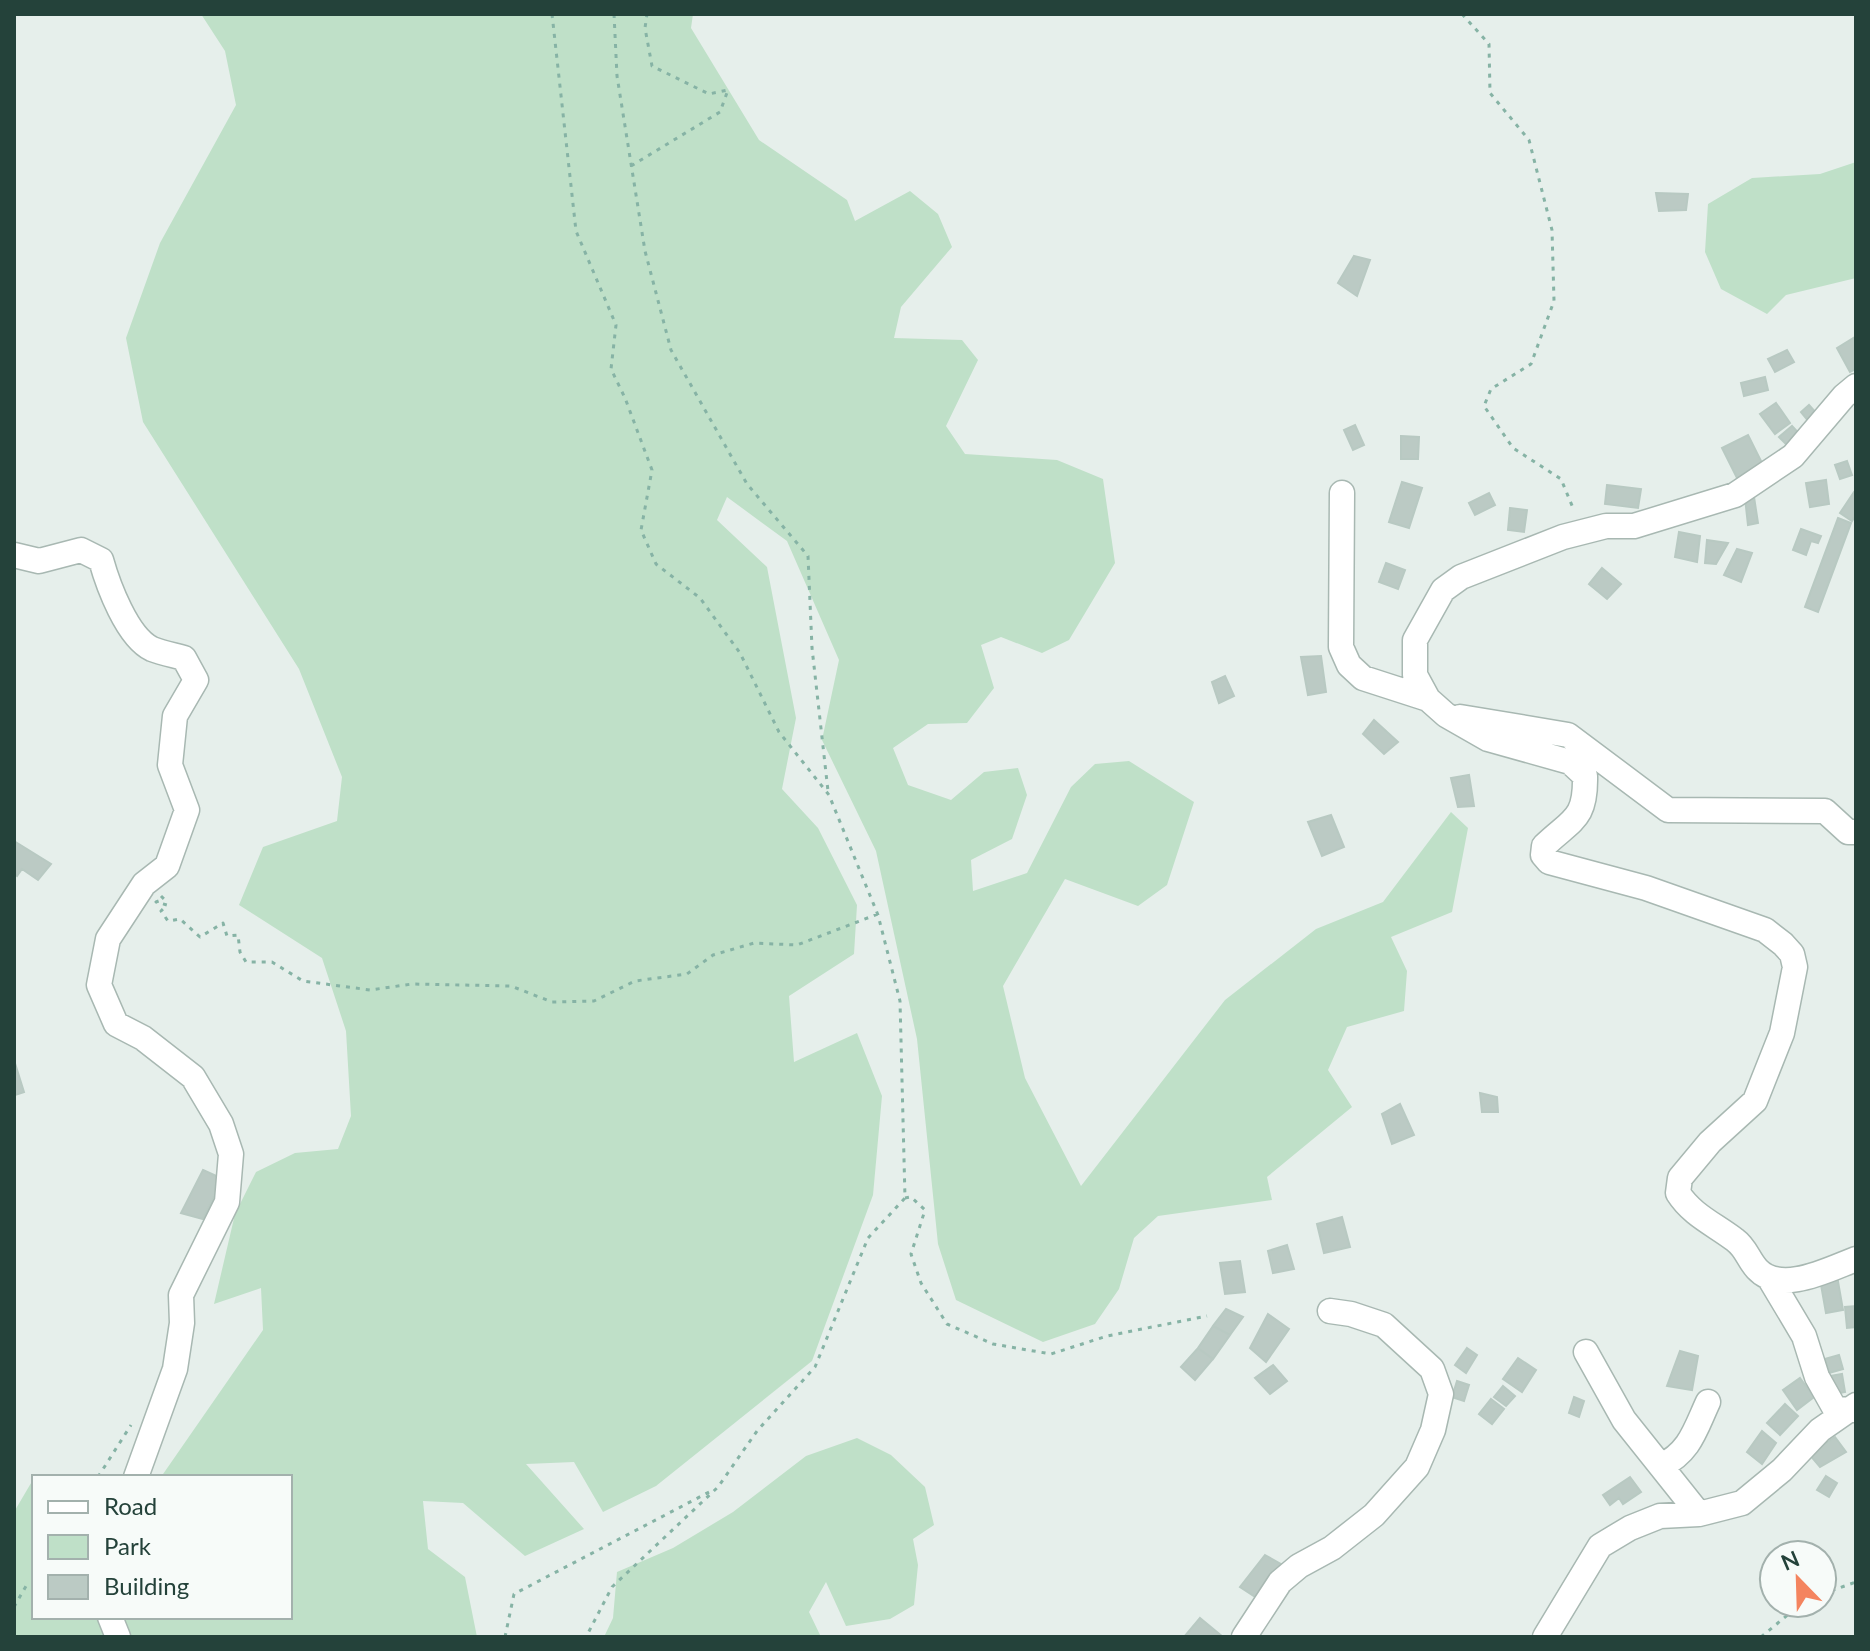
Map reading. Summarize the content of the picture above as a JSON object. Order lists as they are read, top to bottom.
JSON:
{
  "legend": ["Road", "Park", "Building"],
  "north": "top left"
}
